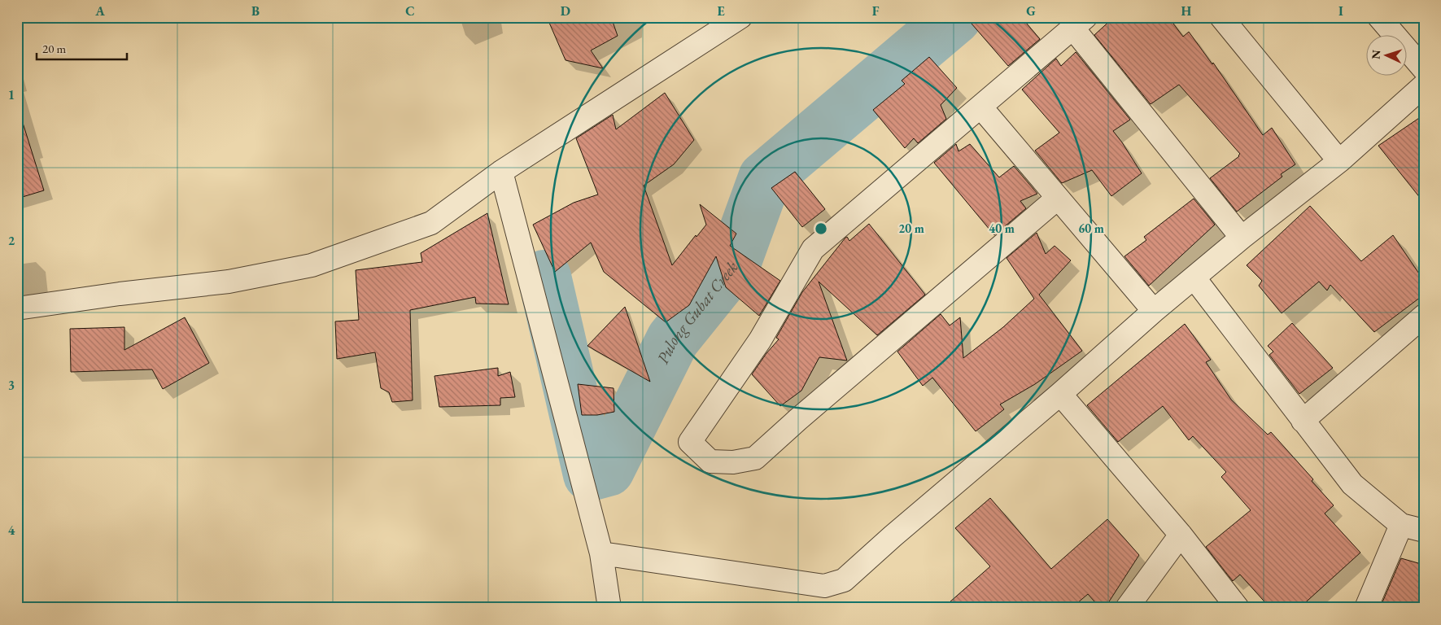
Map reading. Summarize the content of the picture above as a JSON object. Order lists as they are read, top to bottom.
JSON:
{
  "water": ["Pulong Gubat Creek"],
  "scale_bar": "20 m",
  "north": "left",
  "grid": {
    "columns": [
      "A",
      "B",
      "C",
      "D",
      "E",
      "F",
      "G",
      "H",
      "I"
    ],
    "rows": [
      "1",
      "2",
      "3",
      "4"
    ]
  },
  "rings": ["20 m", "40 m", "60 m"]
}
